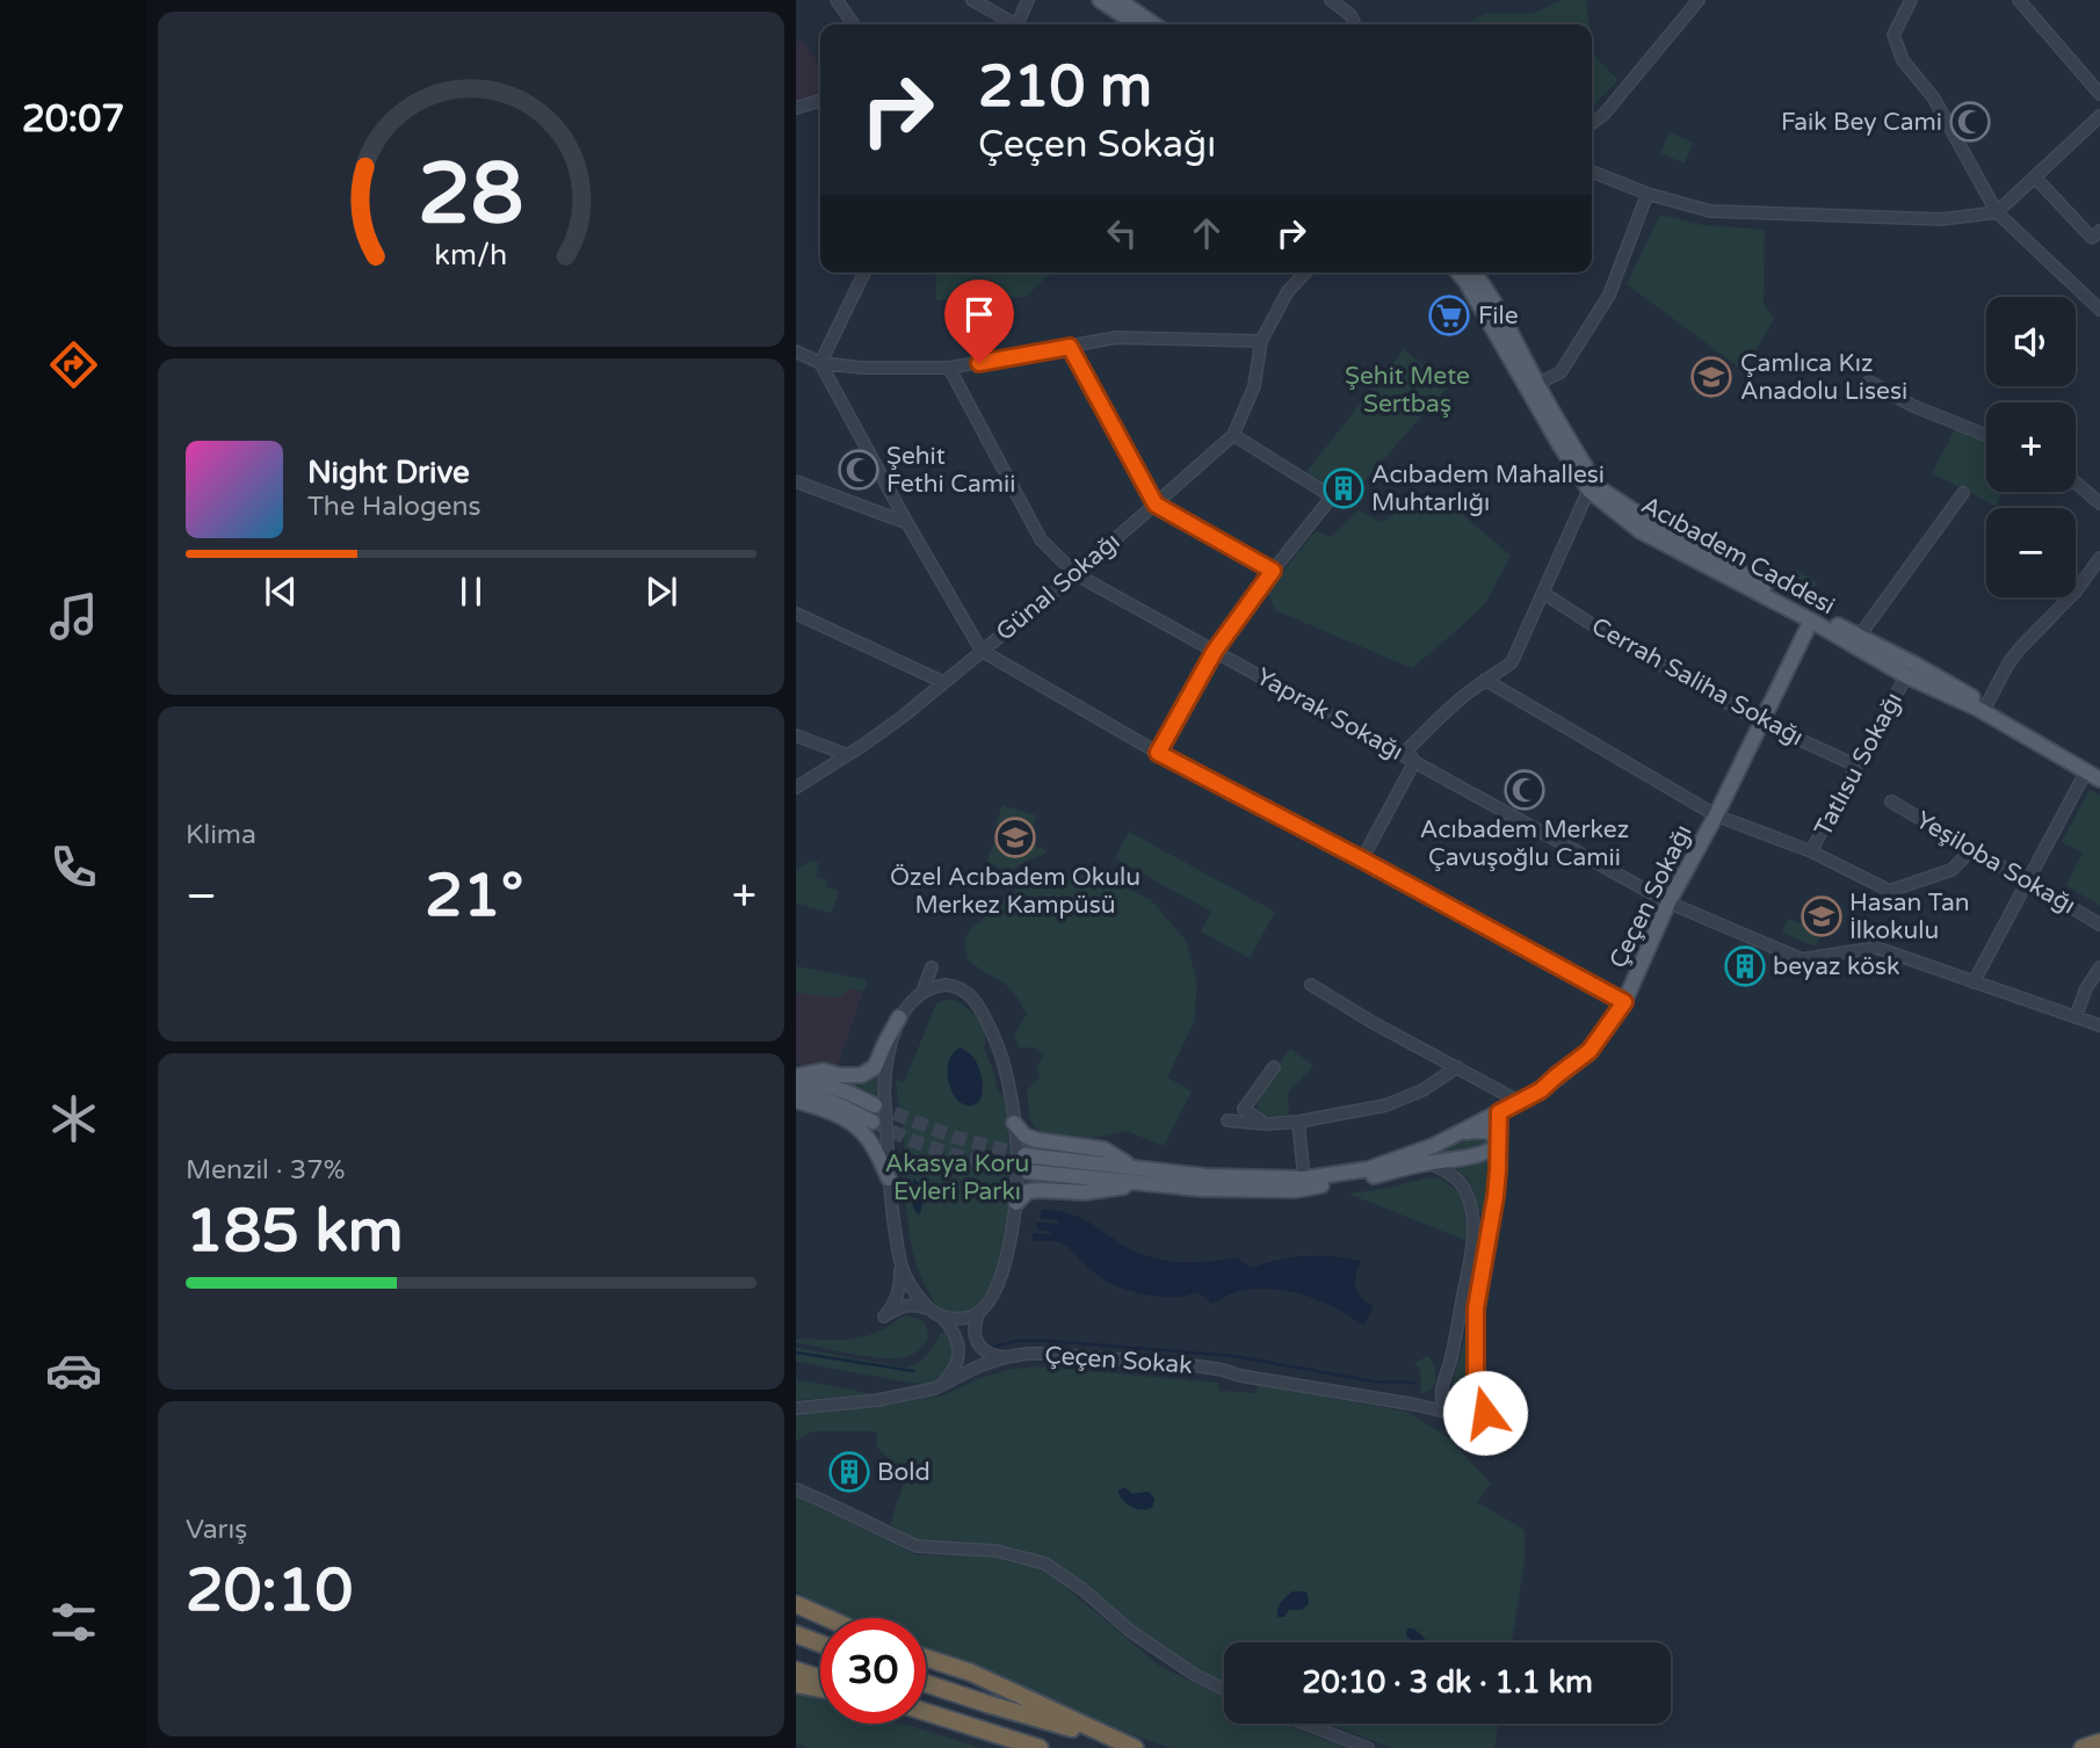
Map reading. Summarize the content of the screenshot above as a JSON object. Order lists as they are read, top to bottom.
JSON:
{
  "streets": {
    "main road": ["Acıbadem Caddesi", "Çeçen Sokağı"],
    "street": [
      "Günal Sokağı",
      "Cerrah Saliha Sokağı",
      "Yaprak Sokağı",
      "Tatlısu Sokağı",
      "Yeşiloba Sokağı",
      "Çeçen Sokak"
    ]
  },
  "crossings": [
    ["Acıbadem Caddesi", "Tatlısu Sokağı"],
    ["Acıbadem Caddesi", "Çeçen Sokağı"],
    ["Günal Sokağı", "Yaprak Sokağı"],
    ["Cerrah Saliha Sokağı", "Tatlısu Sokağı"],
    ["Cerrah Saliha Sokağı", "Çeçen Sokağı"],
    ["Yaprak Sokağı", "Çeçen Sokağı"]
  ],
  "parks": ["Şehit Mete Sertbaş", "Akasya Koru Evleri Parkı"],
  "places": {
    "mosque": ["Faik Bey Cami", "Şehit Fethi Camii", "Acıbadem Merkez Çavuşoğlu Camii"],
    "supermarket": ["File"],
    "school or university": ["Çamlıca Kız Anadolu Lisesi", "Özel Acıbadem Okulu Merkez Kampüsü", "Hasan Tan İlkokulu"],
    "building": ["Acıbadem Mahallesi Muhtarlığı", "beyaz kösk", "Bold"]
  },
  "page": {
    "tabs": "20:07",
    "turn": ["210 m", "Çeçen Sokağı"],
    "map_buttons": ["+", "−"],
    "song": ["Night Drive", "The Halogens"],
    "tile": [
      "Klima",
      ["Menzil · 37%", "185 km"],
      ["Varış", "20:10"]
    ],
    "heat": ["−", "21°", "+"],
    "limit": "30",
    "trip": "20:10 · 3 dk · 1.1 km",
    "gauge": ["28", "km/h"]
  }
}
